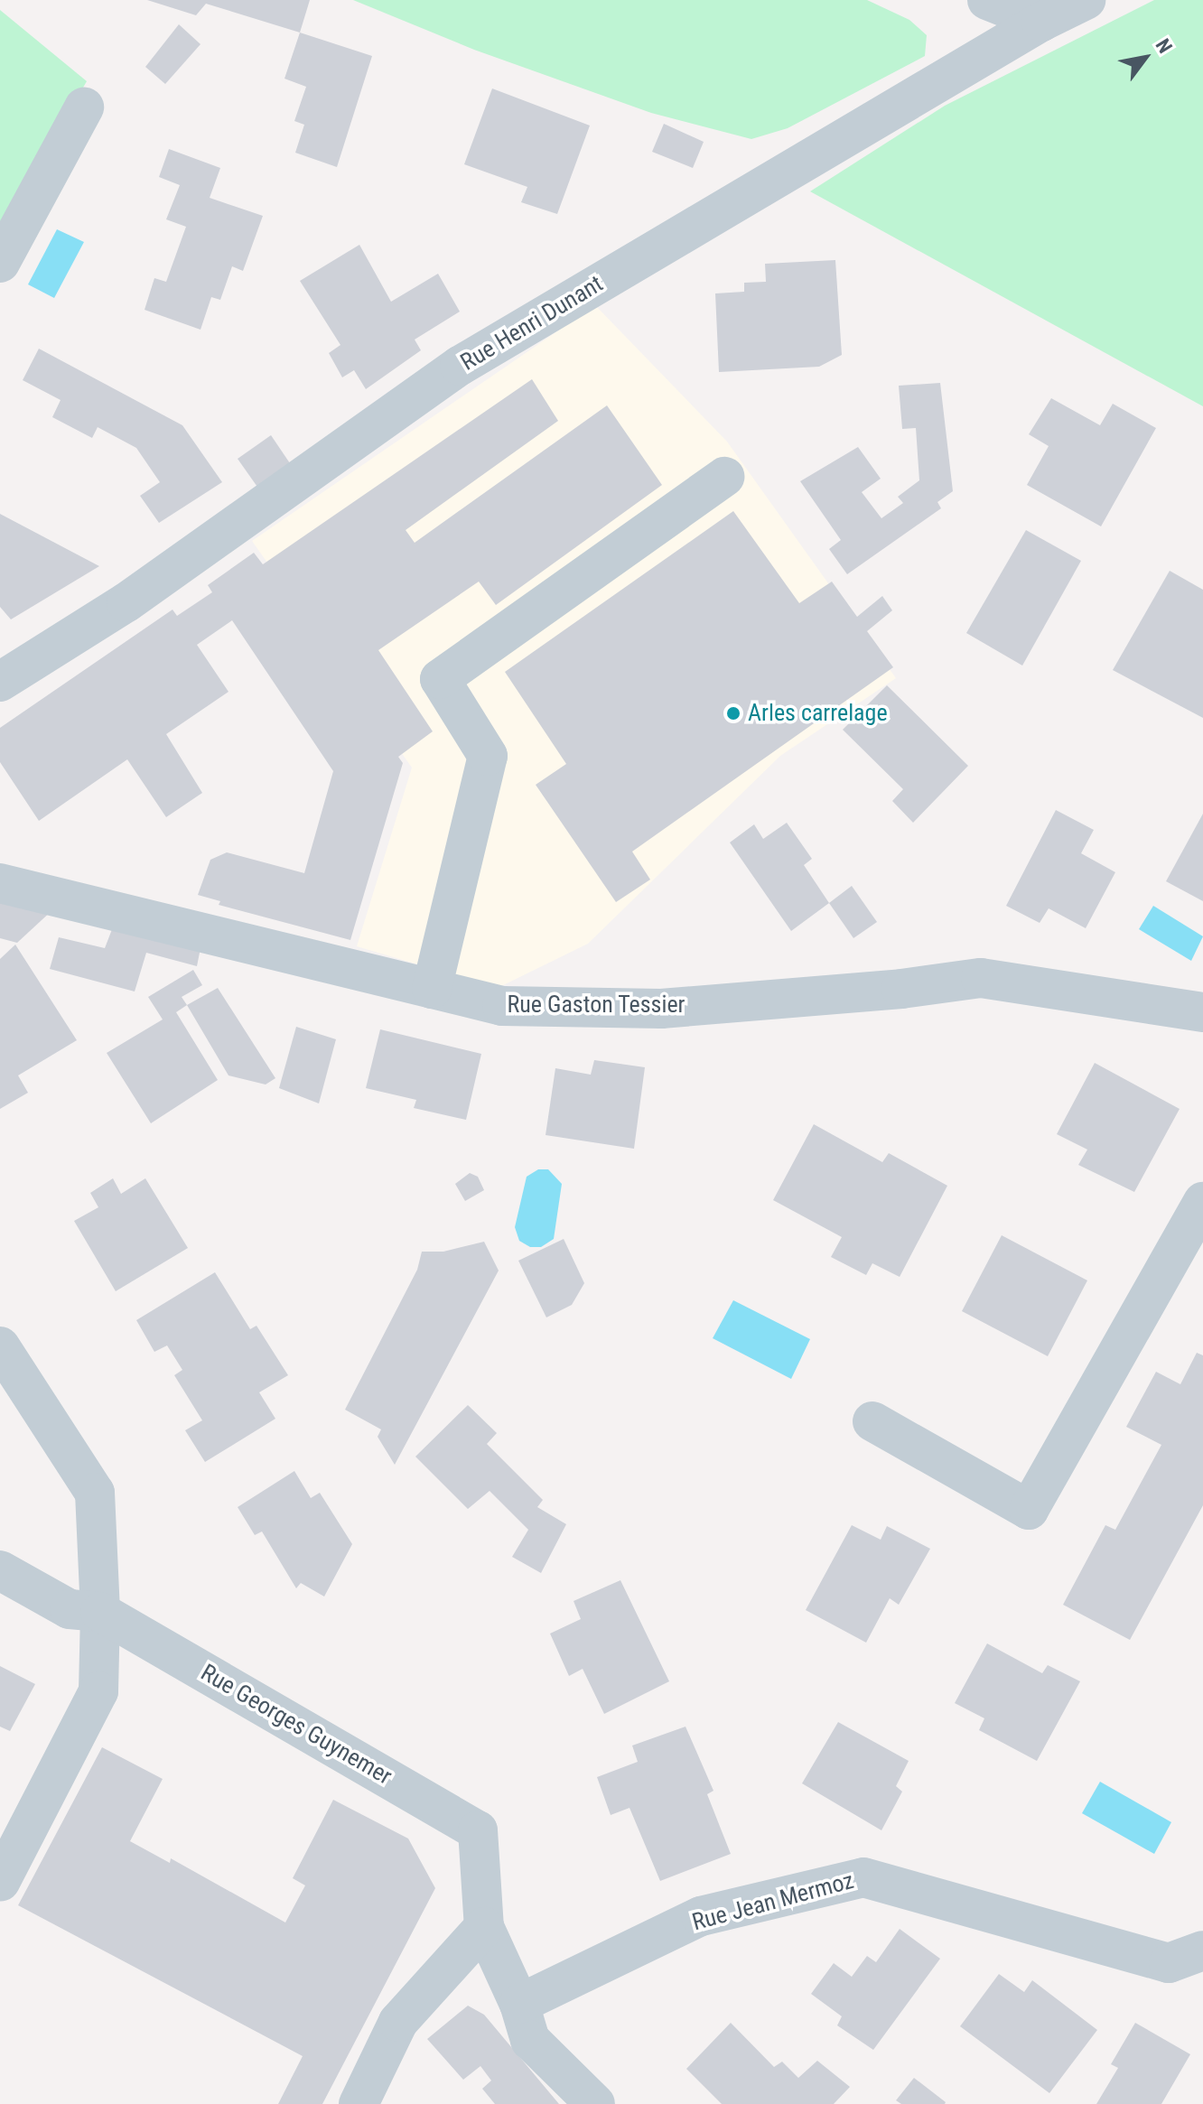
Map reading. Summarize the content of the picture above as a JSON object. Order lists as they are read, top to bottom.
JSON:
{
  "streets": {
    "street": [
      "Rue Henri Dunant",
      "Rue Gaston Tessier",
      "Rue Georges Guynemer",
      "Rue Jean Mermoz"
    ]
  },
  "crossings": [
    ["Rue Georges Guynemer", "Rue Jean Mermoz"]
  ],
  "places": ["Arles carrelage"],
  "north": "top right"
}
